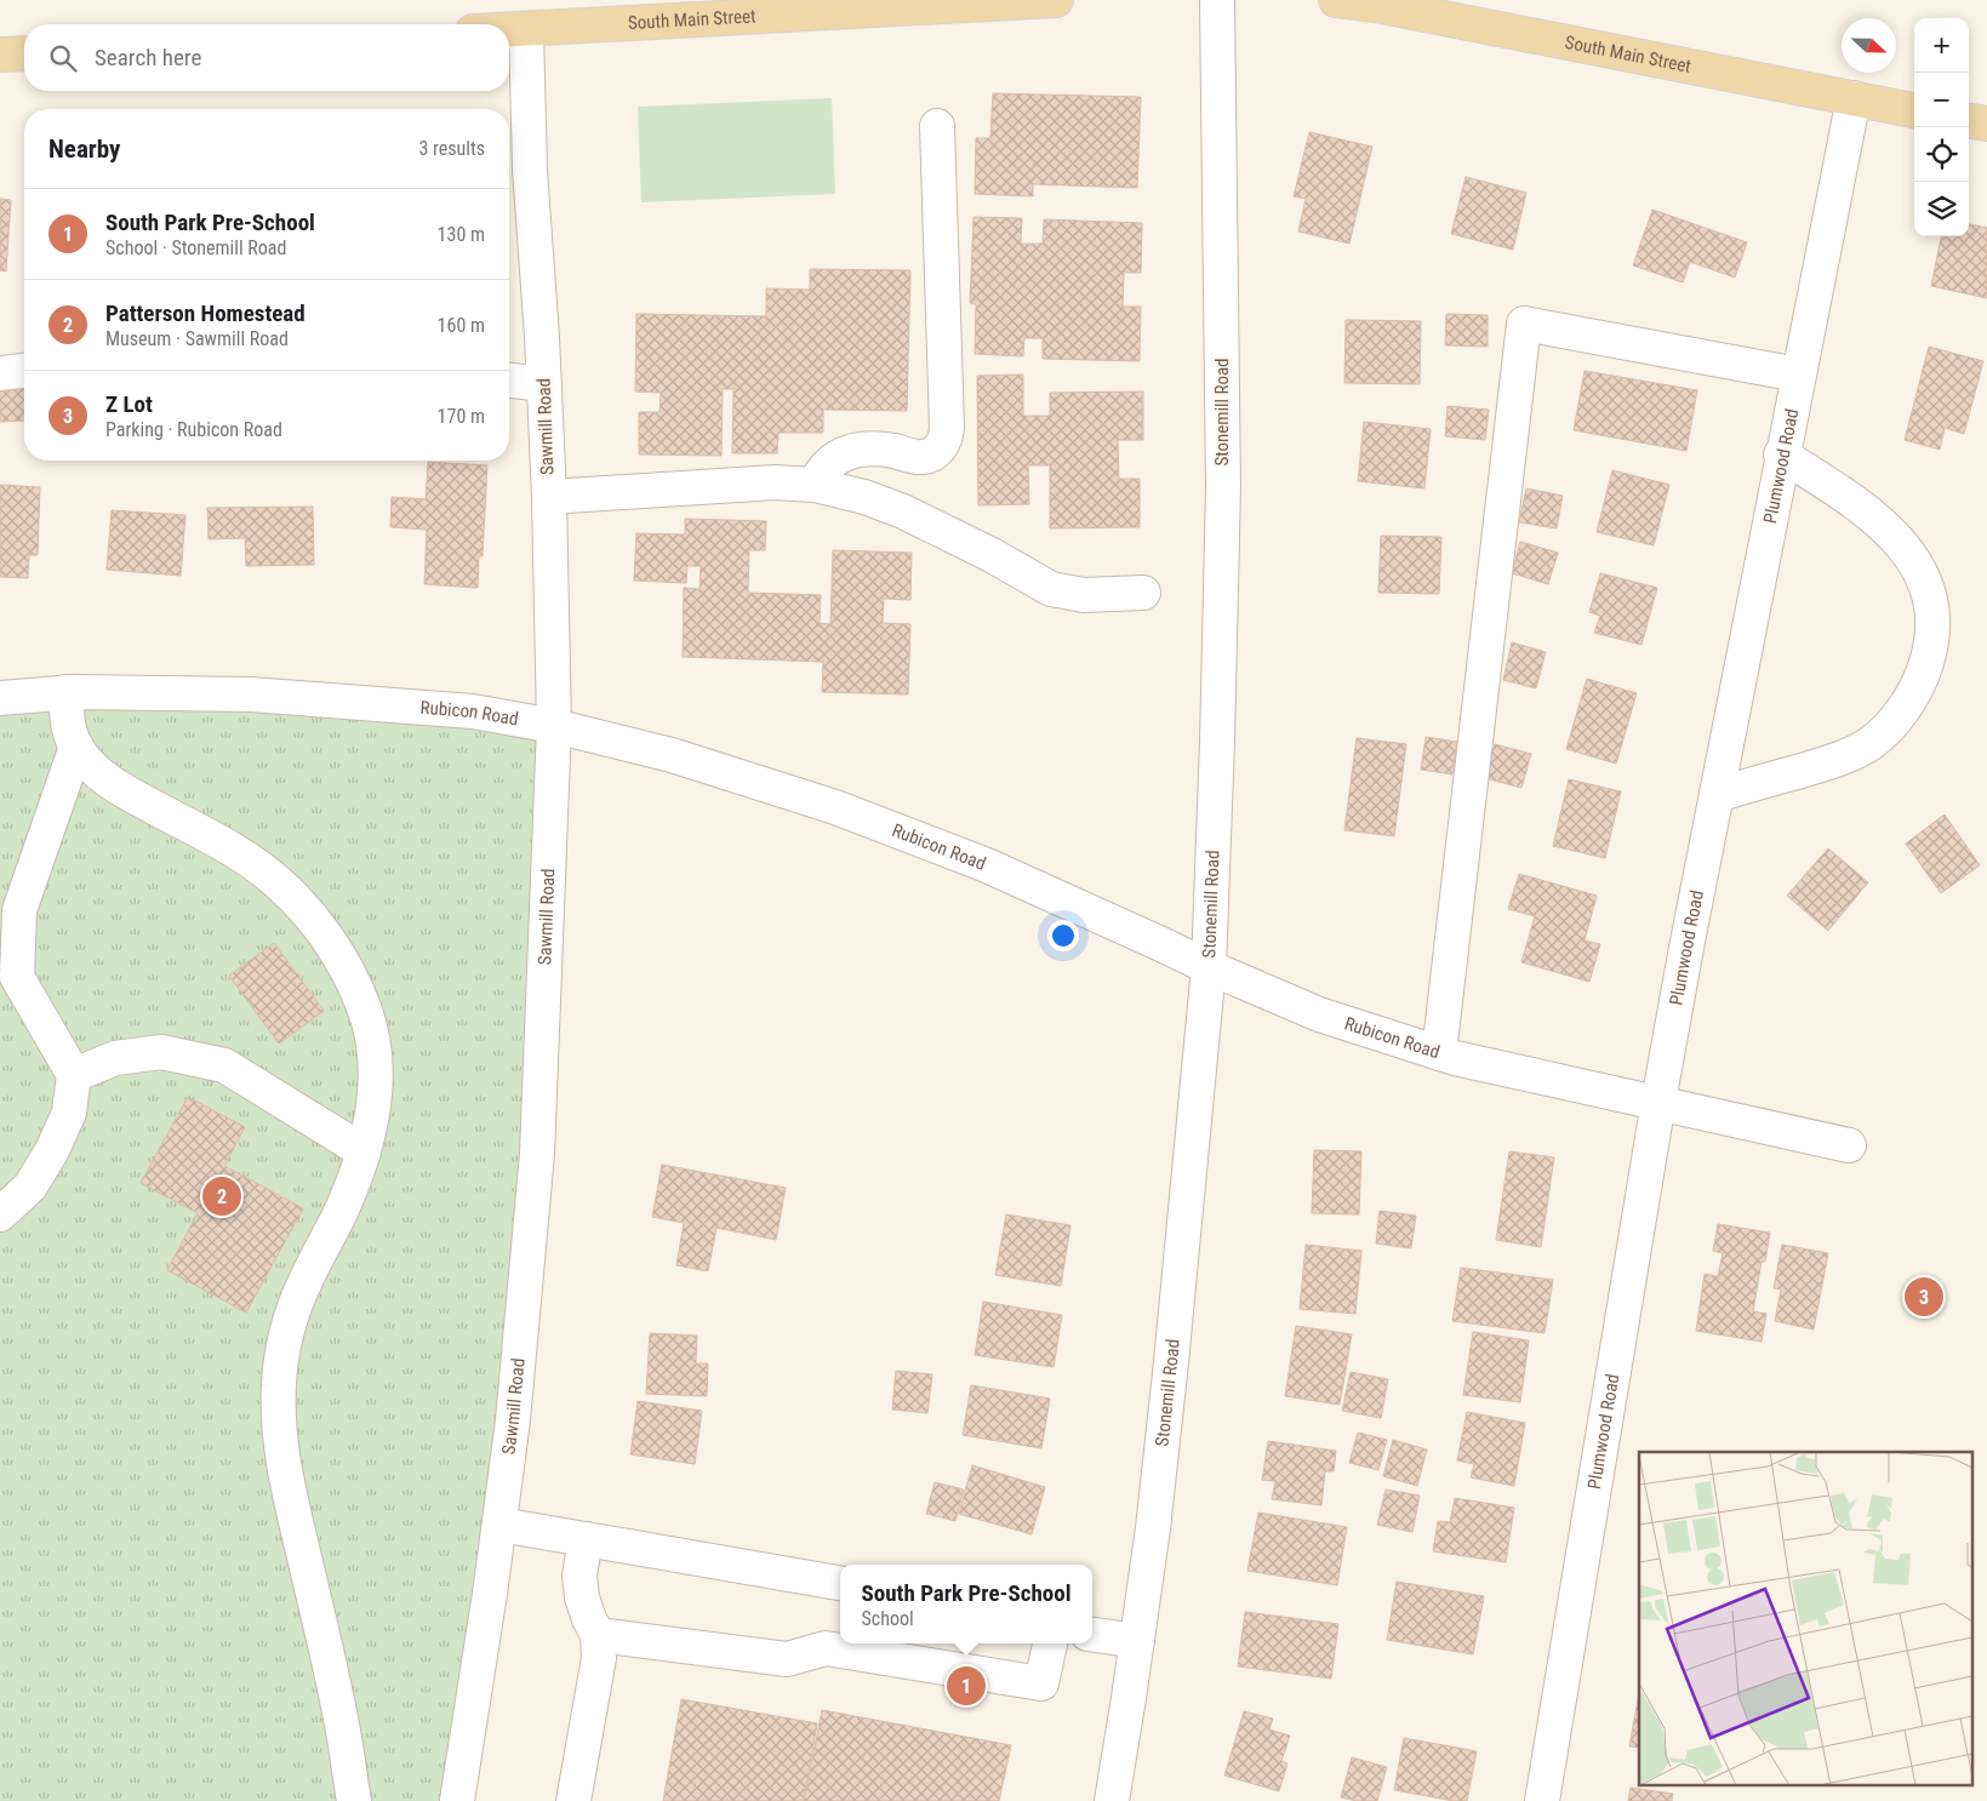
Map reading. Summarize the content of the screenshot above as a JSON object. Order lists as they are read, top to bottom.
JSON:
{
  "streets": {
    "main road": ["South Main Street"],
    "street": [
      "Stonemill Road",
      "Sawmill Road",
      "Plumwood Road",
      "Rubicon Road"
    ]
  },
  "crossings": [
    ["South Main Street", "Sawmill Road"],
    ["South Main Street", "Plumwood Road"],
    ["Stonemill Road", "Rubicon Road"],
    ["Sawmill Road", "Rubicon Road"],
    ["Plumwood Road", "Rubicon Road"]
  ],
  "north": "right",
  "page": {
    "map_buttons": ["+", "−"],
    "search": "Search here",
    "heading": ["Nearby", "3 results"],
    "list": [
      {
        "mark": "1",
        "name": "South Park Pre-School",
        "note": "School · Stonemill Road",
        "value": "130 m"
      },
      {
        "mark": "2",
        "name": "Patterson Homestead",
        "note": "Museum · Sawmill Road",
        "value": "160 m"
      },
      {
        "mark": "3",
        "name": "Z Lot",
        "note": "Parking · Rubicon Road",
        "value": "170 m"
      }
    ],
    "pins": ["2", "3", "1"],
    "popup": ["South Park Pre-School", "School"]
  }
}
